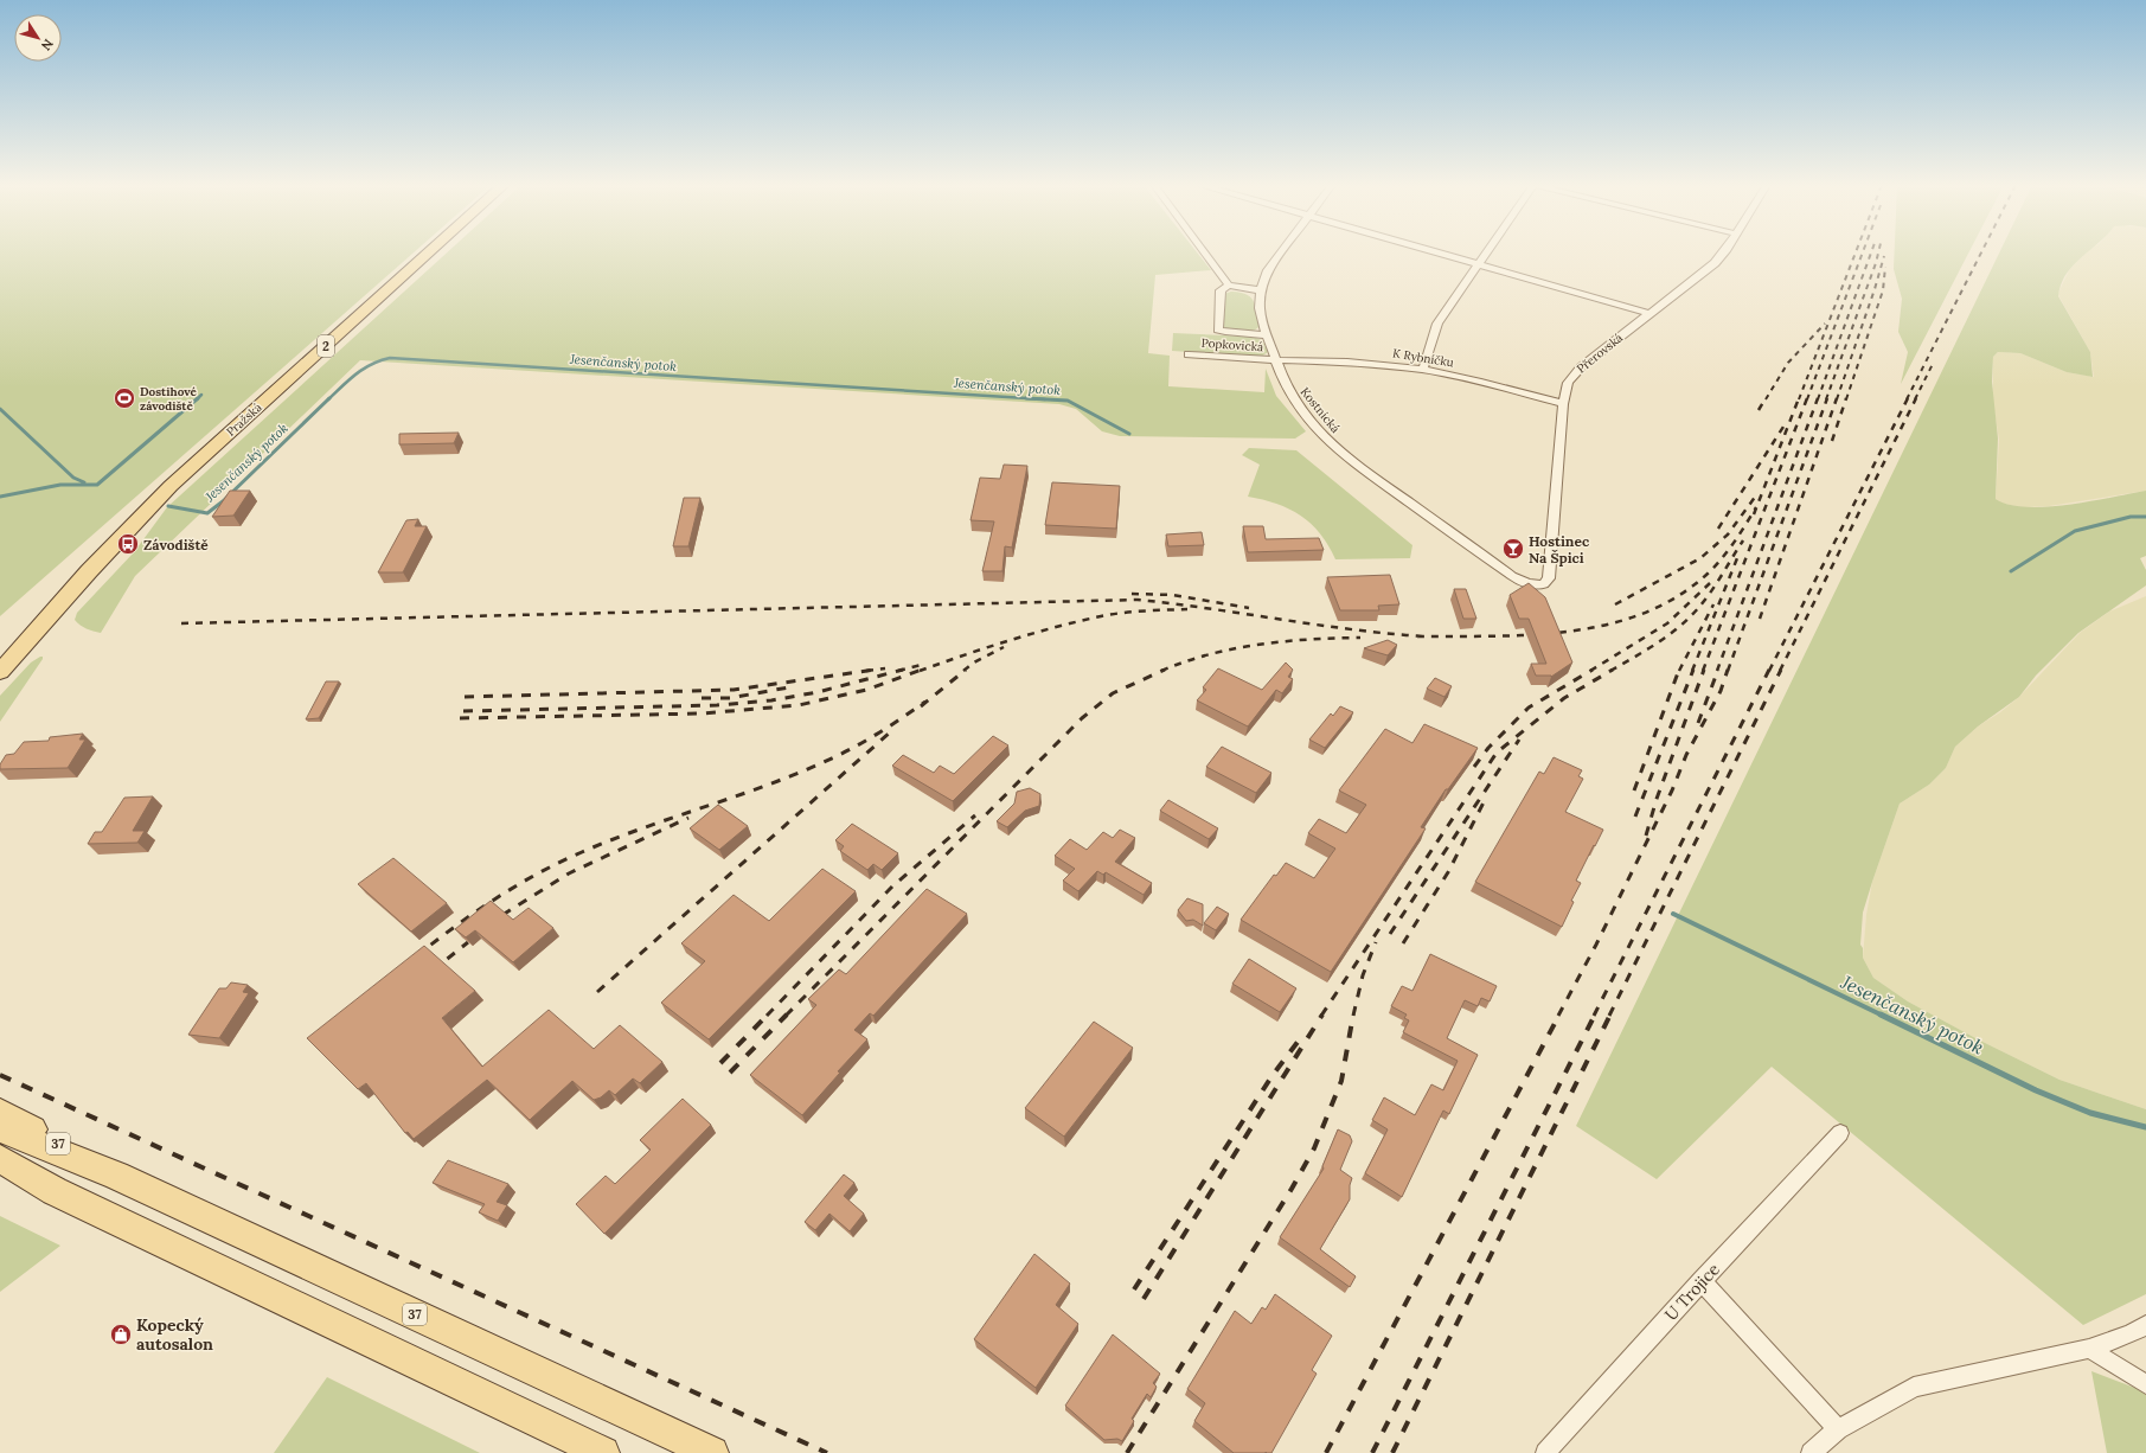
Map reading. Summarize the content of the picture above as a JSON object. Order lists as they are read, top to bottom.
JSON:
{
  "streets": {
    "main road": ["2", "Pražská", "37"],
    "street": [
      "Popkovická",
      "Přerovská",
      "K Rybníčku",
      "Kostnická",
      "U Trojice"
    ]
  },
  "crossings": [
    ["Popkovická", "K Rybníčku"],
    ["Popkovická", "Kostnická"],
    ["Přerovská", "K Rybníčku"],
    ["Přerovská", "Kostnická"],
    ["K Rybníčku", "Kostnická"]
  ],
  "water": ["Jesenčanský potok"],
  "places": {
    "sports": ["Dostihové závodiště"],
    "bus stop": ["Závodiště"],
    "bar": ["Hostinec Na Špici"],
    "shop": ["Kopecký autosalon"]
  },
  "north": "bottom right"
}
